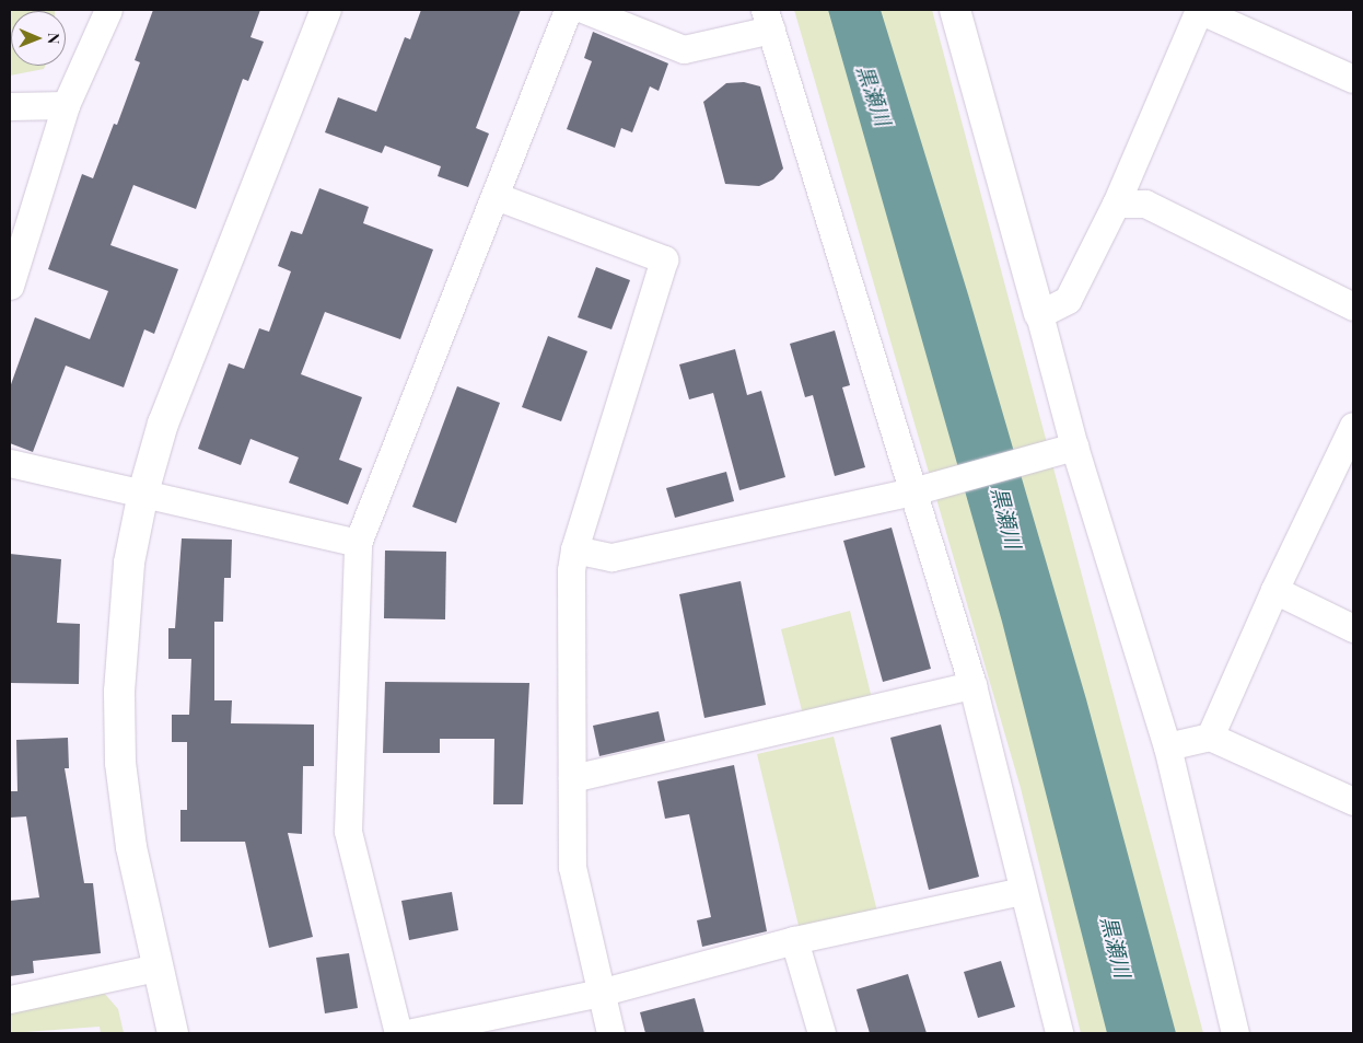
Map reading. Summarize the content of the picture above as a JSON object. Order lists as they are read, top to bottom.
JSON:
{
  "water": ["黒瀬川"],
  "north": "right"
}
